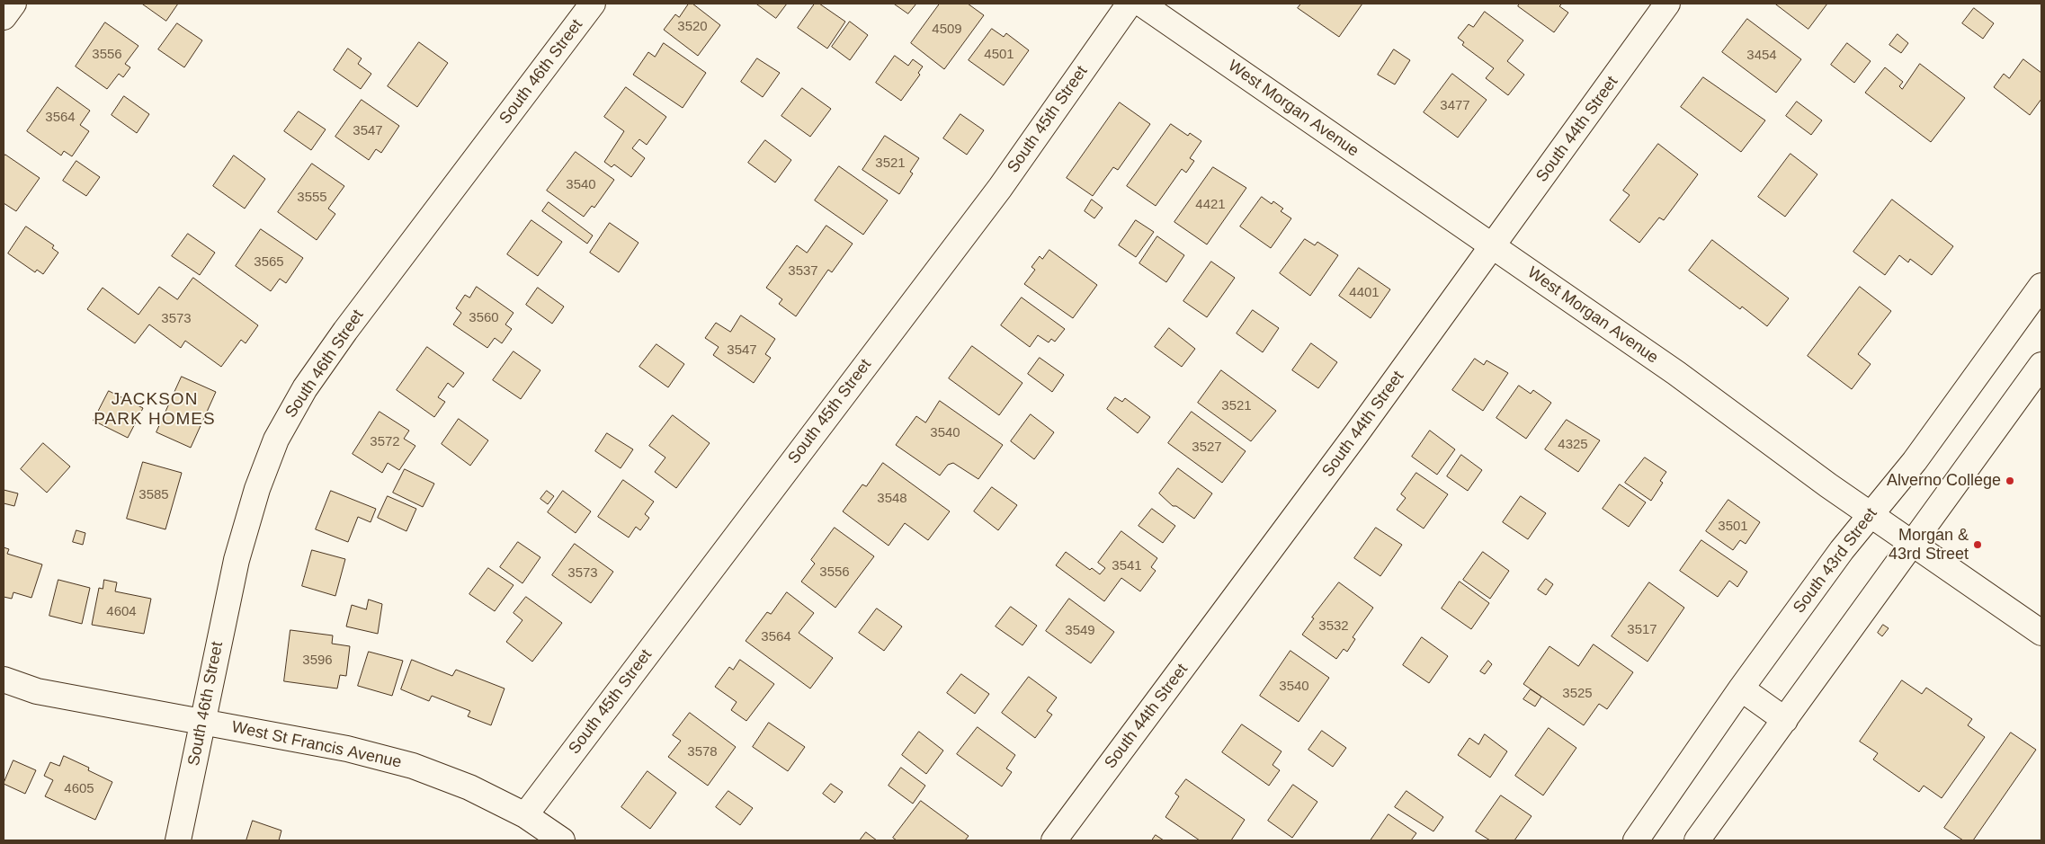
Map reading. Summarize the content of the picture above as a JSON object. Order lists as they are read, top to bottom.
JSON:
{
  "streets": {
    "street": [
      "South 46th Street",
      "West Morgan Avenue",
      "South 45th Street",
      "South 44th Street",
      "South 43rd Street",
      "West St Francis Avenue"
    ]
  },
  "crossings": [
    ["South 46th Street", "West St Francis Avenue"],
    ["West Morgan Avenue", "South 44th Street"],
    ["West Morgan Avenue", "South 43rd Street"],
    ["South 45th Street", "West St Francis Avenue"]
  ],
  "districts": ["JACKSON PARK HOMES"],
  "places": ["Alverno College", "Morgan & 43rd Street"],
  "house_numbers": [
    "3520",
    "4509",
    "3556",
    "4501",
    "3454",
    "3477",
    "3564",
    "3547",
    "3521",
    "3540",
    "3555",
    "4421",
    "3565",
    "3537",
    "4401",
    "3560",
    "3573",
    "3547",
    "3521",
    "3540",
    "3572",
    "4325",
    "3527",
    "3585",
    "3548",
    "3501",
    "3541",
    "3556",
    "3573",
    "4604",
    "3532",
    "3517",
    "3549",
    "3564",
    "3596",
    "3540",
    "3525",
    "3578",
    "4605"
  ]
}
